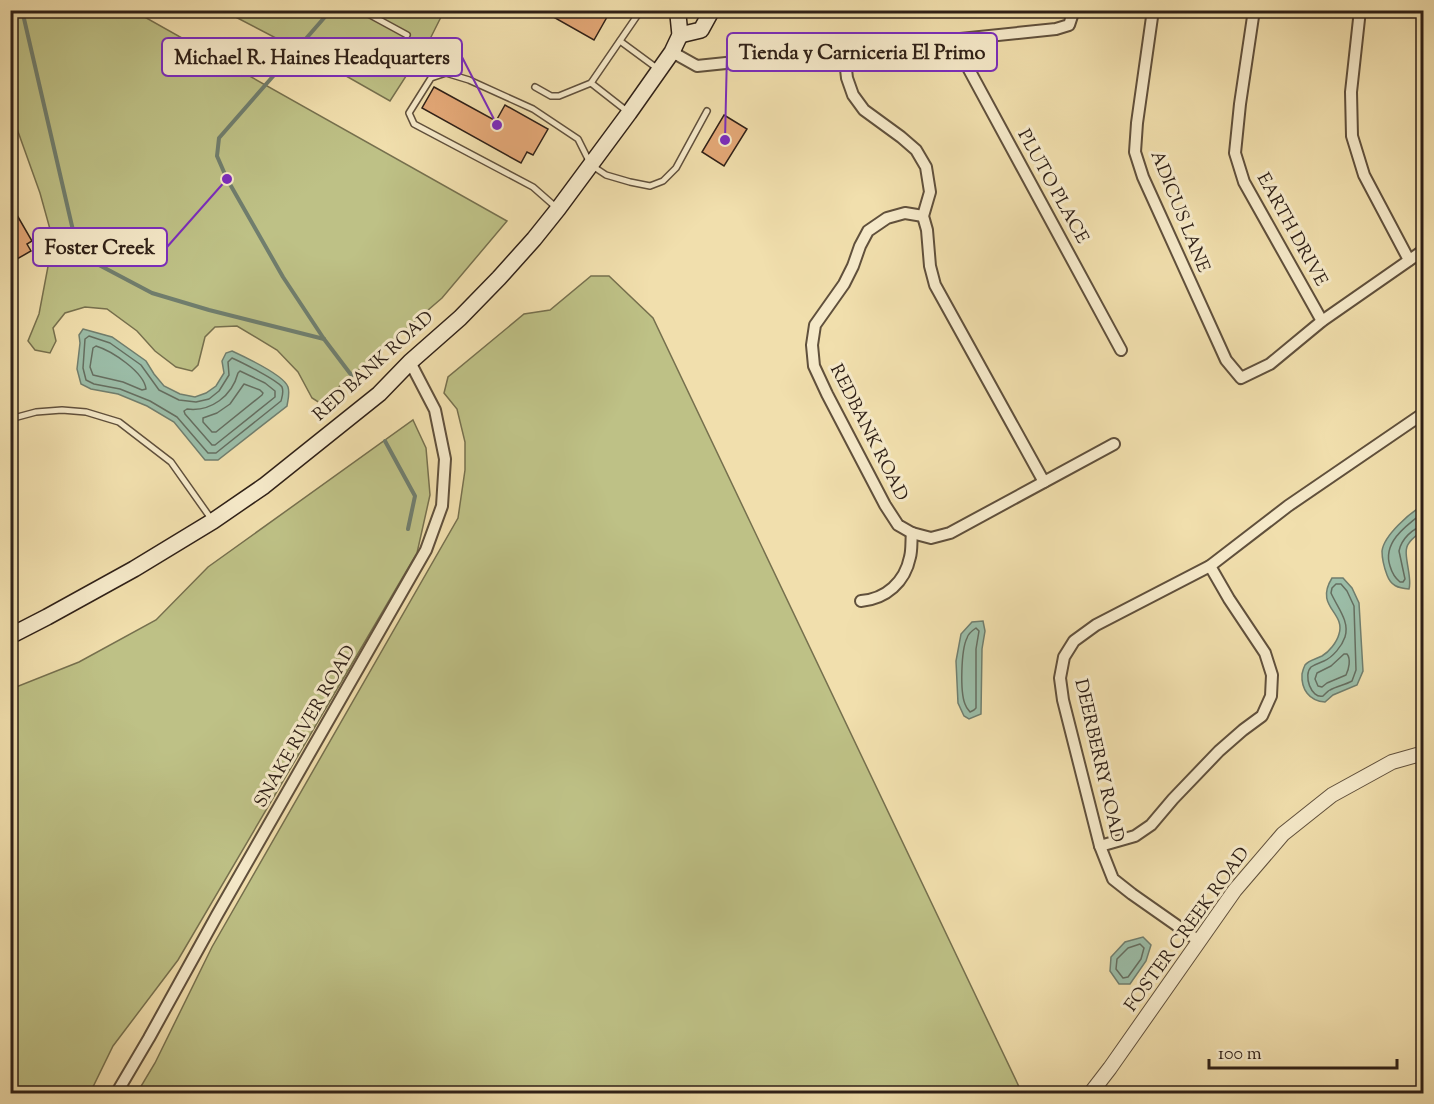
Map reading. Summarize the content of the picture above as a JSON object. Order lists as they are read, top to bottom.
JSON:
{
  "streets": {
    "main road": ["RED BANK ROAD"],
    "street": [
      "PLUTO PLACE",
      "ADICUS LANE",
      "EARTH DRIVE",
      "REDBANK ROAD",
      "SNAKE RIVER ROAD",
      "DEERBERRY ROAD",
      "FOSTER CREEK ROAD"
    ]
  },
  "crossings": [
    ["ADICUS LANE", "EARTH DRIVE"],
    ["RED BANK ROAD", "SNAKE RIVER ROAD"],
    ["DEERBERRY ROAD", "FOSTER CREEK ROAD"]
  ],
  "places": ["Michael R. Haines Headquarters", "Tienda y Carniceria El Primo", "Foster Creek"],
  "scale_bar": "100 m"
}
